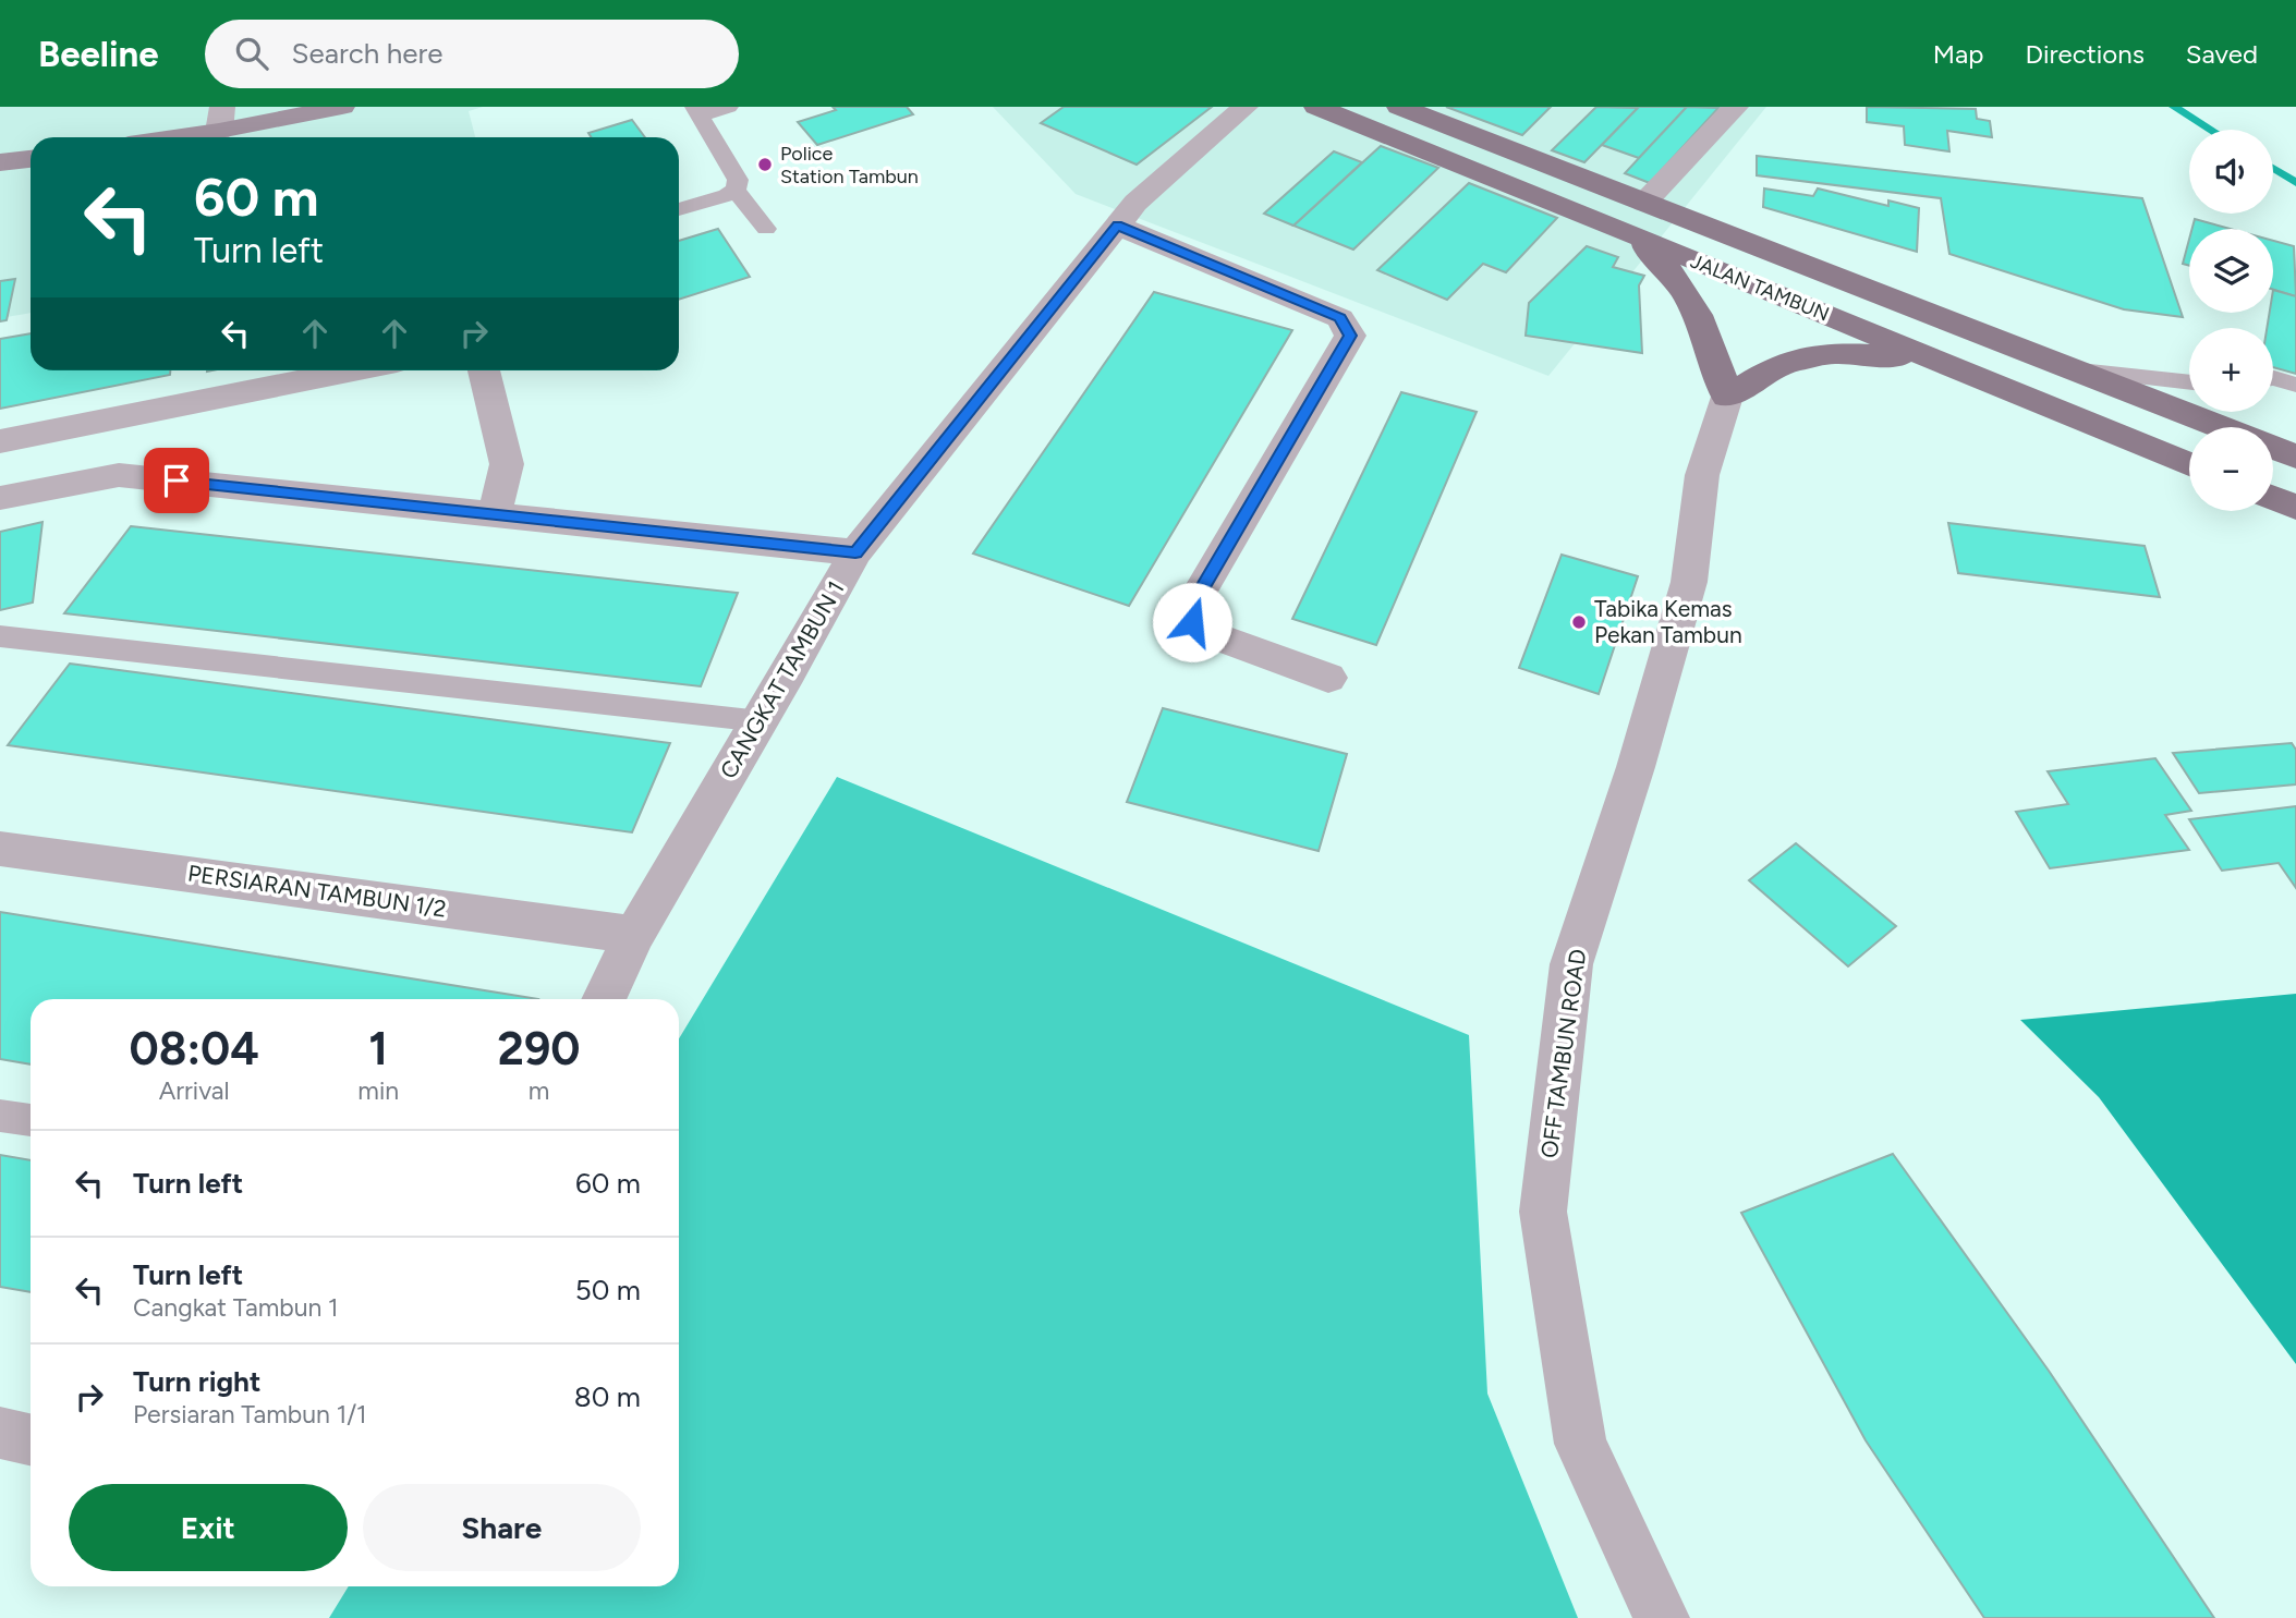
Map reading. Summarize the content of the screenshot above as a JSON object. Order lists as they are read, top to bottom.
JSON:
{
  "streets": {
    "main road": ["JALAN TAMBUN"],
    "street": ["CANGKAT TAMBUN 1", "PERSIARAN TAMBUN 1/2", "OFF TAMBUN ROAD"]
  },
  "crossings": [
    ["CANGKAT TAMBUN 1", "PERSIARAN TAMBUN 1/2"]
  ],
  "places": ["Police Station Tambun", "Tabika Kemas Pekan Tambun"],
  "page": {
    "header": "Beeline",
    "search": "Search here",
    "nav": ["Map", "Directions", "Saved"],
    "map_buttons": ["+", "−"],
    "turn": ["60 m", "Turn left"],
    "eta": [
      "08:04",
      "Arrival",
      "1",
      "min",
      "290",
      "m"
    ],
    "list": [
      {
        "name": "Turn left",
        "value": "60 m"
      },
      {
        "name": "Turn left",
        "note": "Cangkat Tambun 1",
        "value": "50 m"
      },
      {
        "name": "Turn right",
        "note": "Persiaran Tambun 1/1",
        "value": "80 m"
      }
    ],
    "buttons": ["Exit", "Share"]
  }
}
